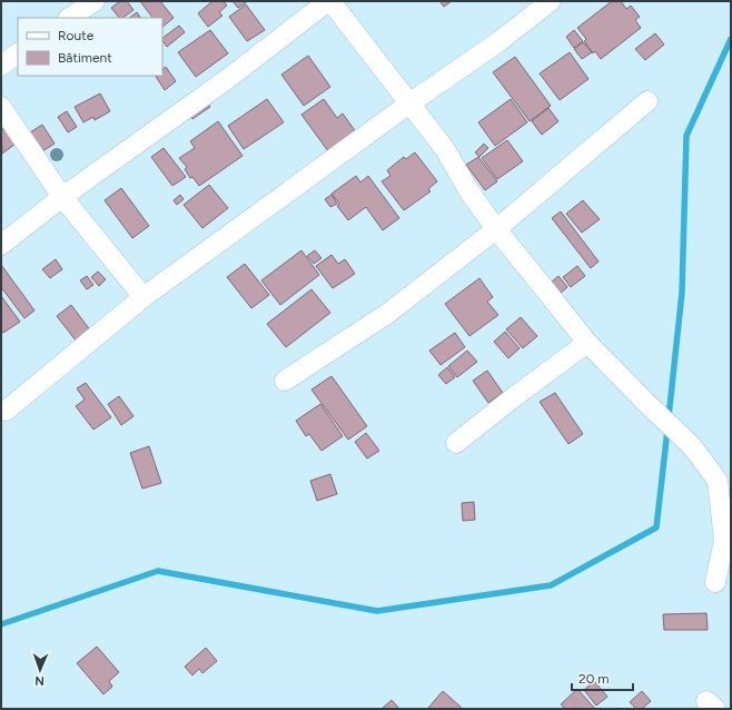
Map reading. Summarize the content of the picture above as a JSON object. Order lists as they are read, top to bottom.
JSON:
{
  "legend": ["Route", "Bâtiment"],
  "scale_bar": "20 m",
  "north": "bottom"
}
